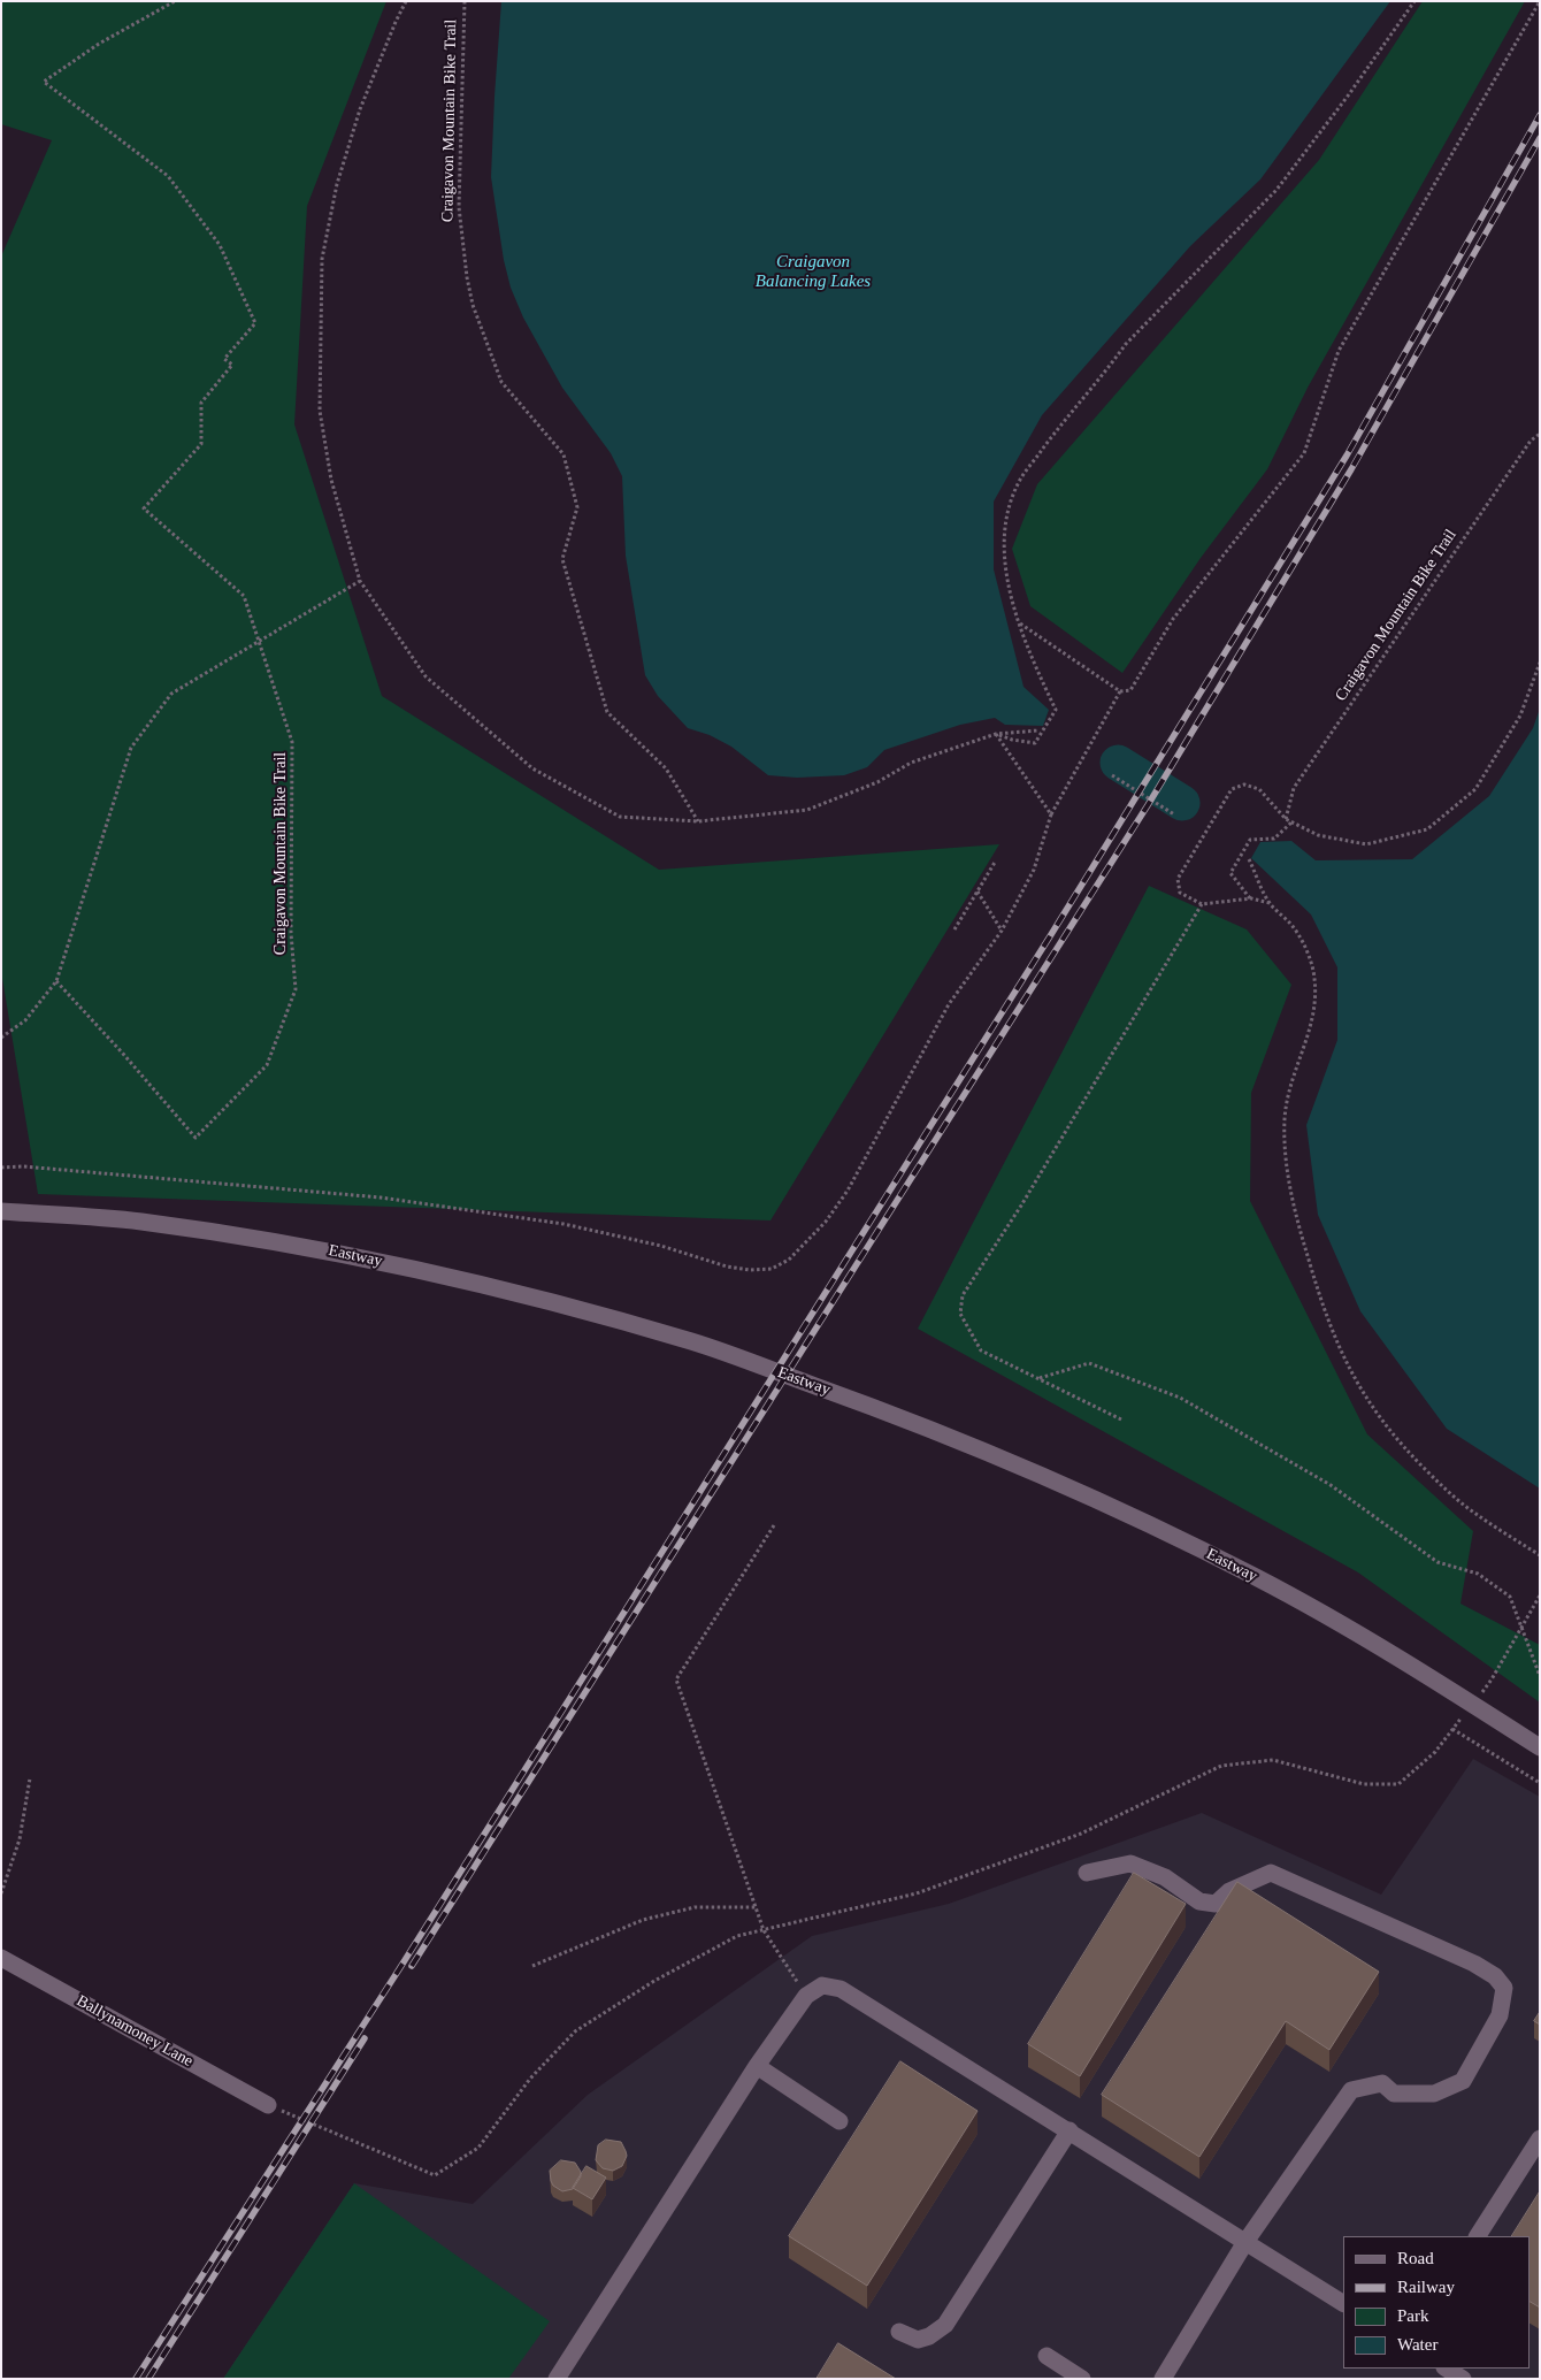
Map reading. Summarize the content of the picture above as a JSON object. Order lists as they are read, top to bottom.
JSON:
{
  "streets": {
    "street": ["Eastway", "Ballynamoney Lane"],
    "path": ["Craigavon Mountain Bike Trail"]
  },
  "water": ["Craigavon Balancing Lakes"],
  "legend": [
    "Road",
    "Railway",
    "Park",
    "Water"
  ]
}
